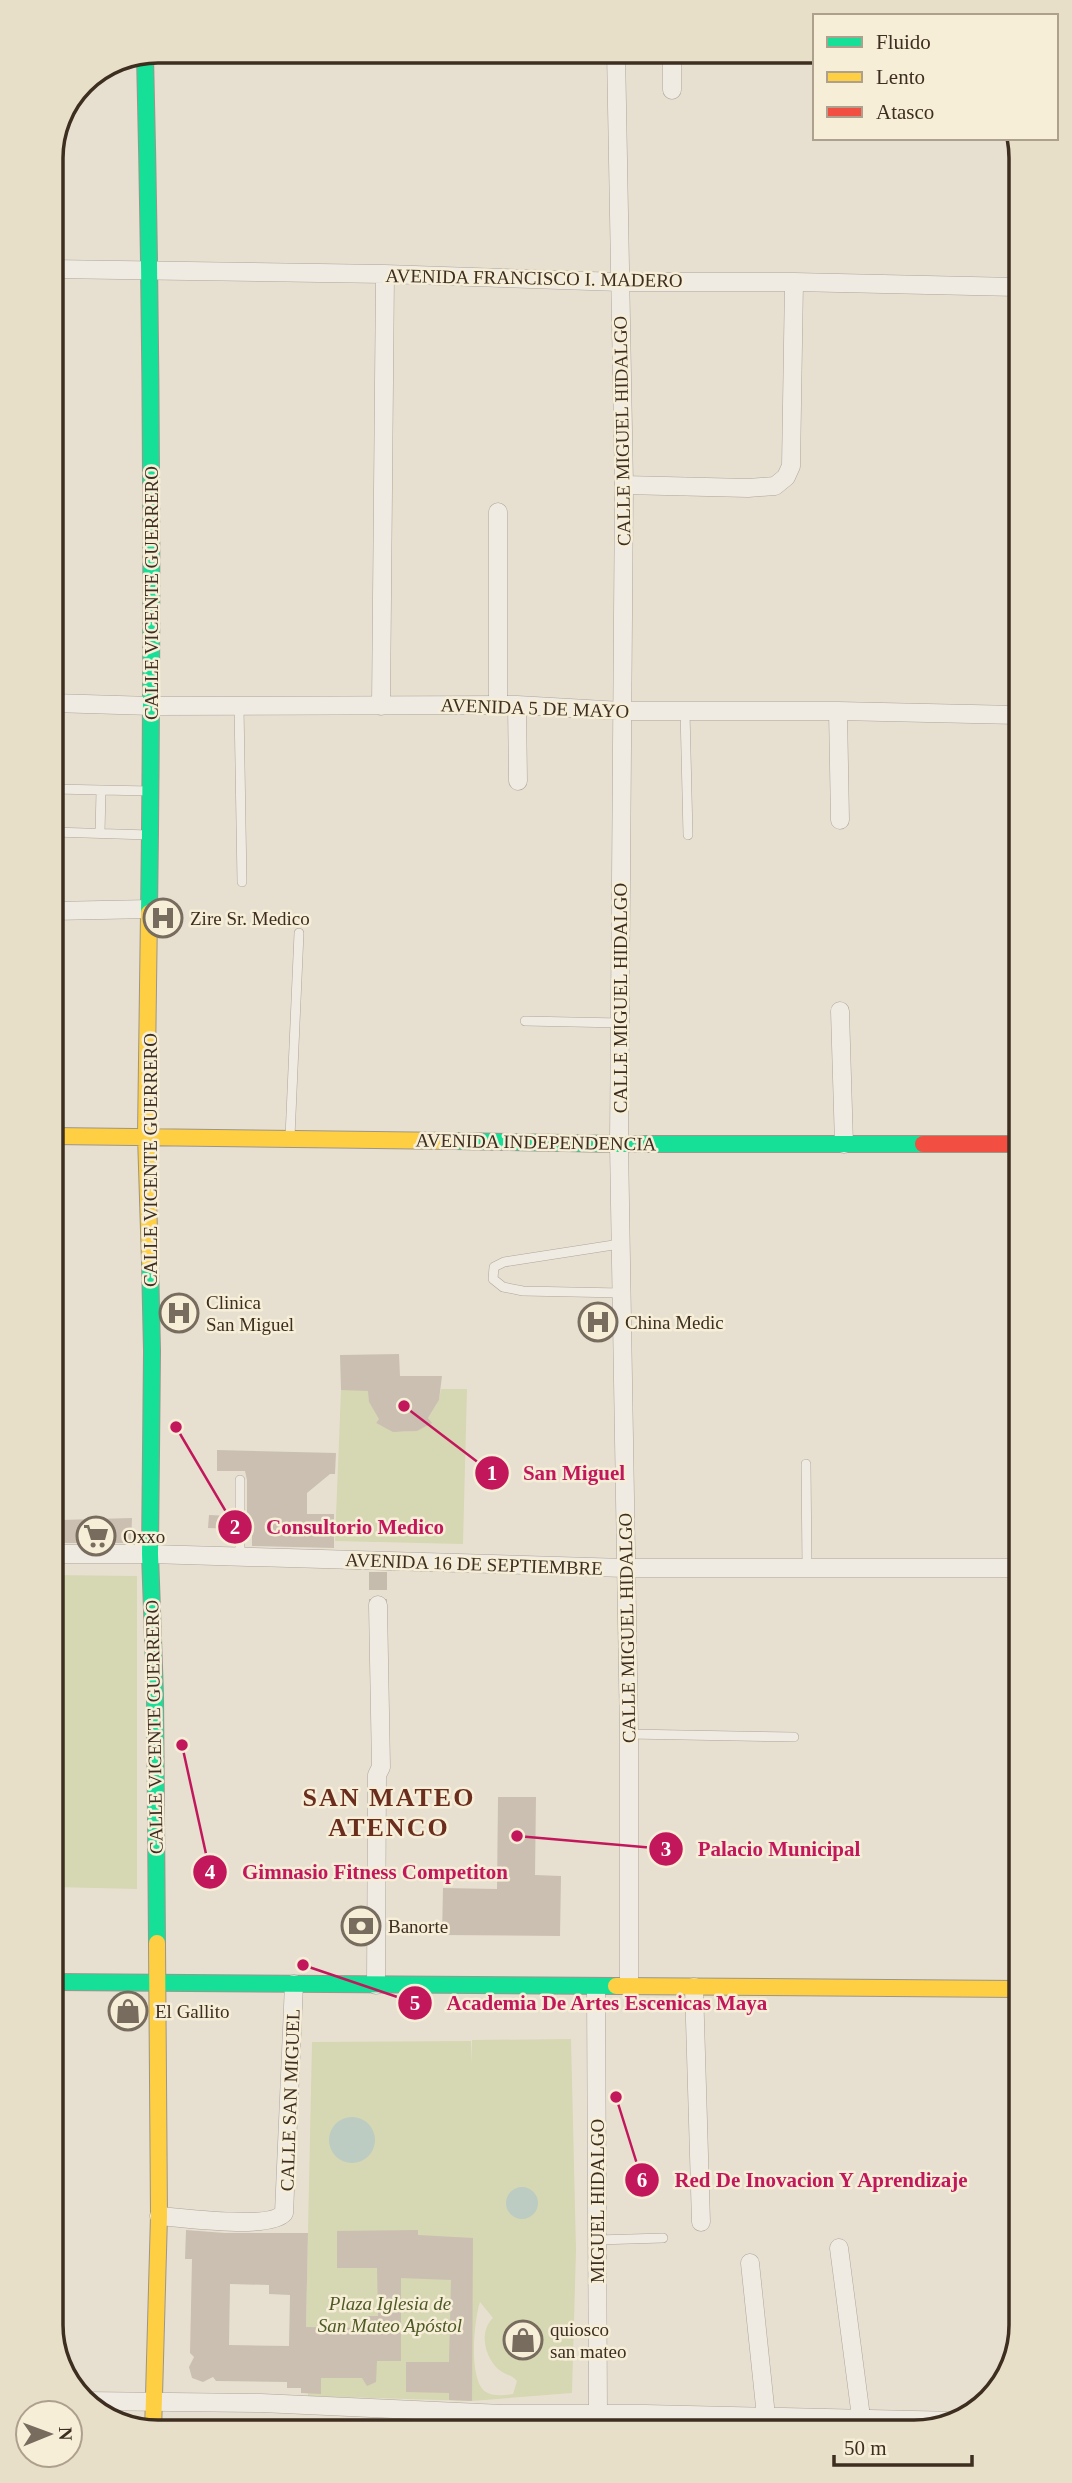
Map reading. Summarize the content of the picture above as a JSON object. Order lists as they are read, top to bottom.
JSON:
{
  "streets": {
    "street": [
      "AVENIDA FRANCISCO I. MADERO",
      "CALLE MIGUEL HIDALGO",
      "CALLE VICENTE GUERRERO",
      "AVENIDA 5 DE MAYO",
      "AVENIDA INDEPENDENCIA",
      "AVENIDA 16 DE SEPTIEMBRE",
      "CALLE SAN MIGUEL",
      "MIGUEL HIDALGO"
    ]
  },
  "crossings": [
    ["AVENIDA FRANCISCO I. MADERO", "CALLE MIGUEL HIDALGO"],
    ["AVENIDA FRANCISCO I. MADERO", "CALLE VICENTE GUERRERO"],
    ["CALLE MIGUEL HIDALGO", "AVENIDA 5 DE MAYO"],
    ["CALLE MIGUEL HIDALGO", "AVENIDA INDEPENDENCIA"],
    ["CALLE MIGUEL HIDALGO", "AVENIDA 16 DE SEPTIEMBRE"],
    ["CALLE VICENTE GUERRERO", "AVENIDA 5 DE MAYO"],
    ["CALLE VICENTE GUERRERO", "AVENIDA INDEPENDENCIA"],
    ["CALLE VICENTE GUERRERO", "AVENIDA 16 DE SEPTIEMBRE"],
    ["CALLE VICENTE GUERRERO", "CALLE SAN MIGUEL"]
  ],
  "districts": ["SAN MATEO ATENCO"],
  "parks": ["Plaza Iglesia de San Mateo Apóstol"],
  "places": {
    "hospital": ["Zire Sr. Medico", "Clinica San Miguel", "China Medic"],
    "other": [
      "San Miguel",
      "Consultorio Medico",
      "Gimnasio Fitness Competiton",
      "Palacio Municipal",
      "Academia De Artes Escenicas Maya",
      "Red De Inovacion Y Aprendizaje"
    ],
    "supermarket": ["Oxxo"],
    "bank": ["Banorte"],
    "shop": ["El Gallito", "quiosco san mateo"]
  },
  "legend": ["Fluido", "Lento", "Atasco"],
  "scale_bar": "50 m",
  "north": "right"
}
